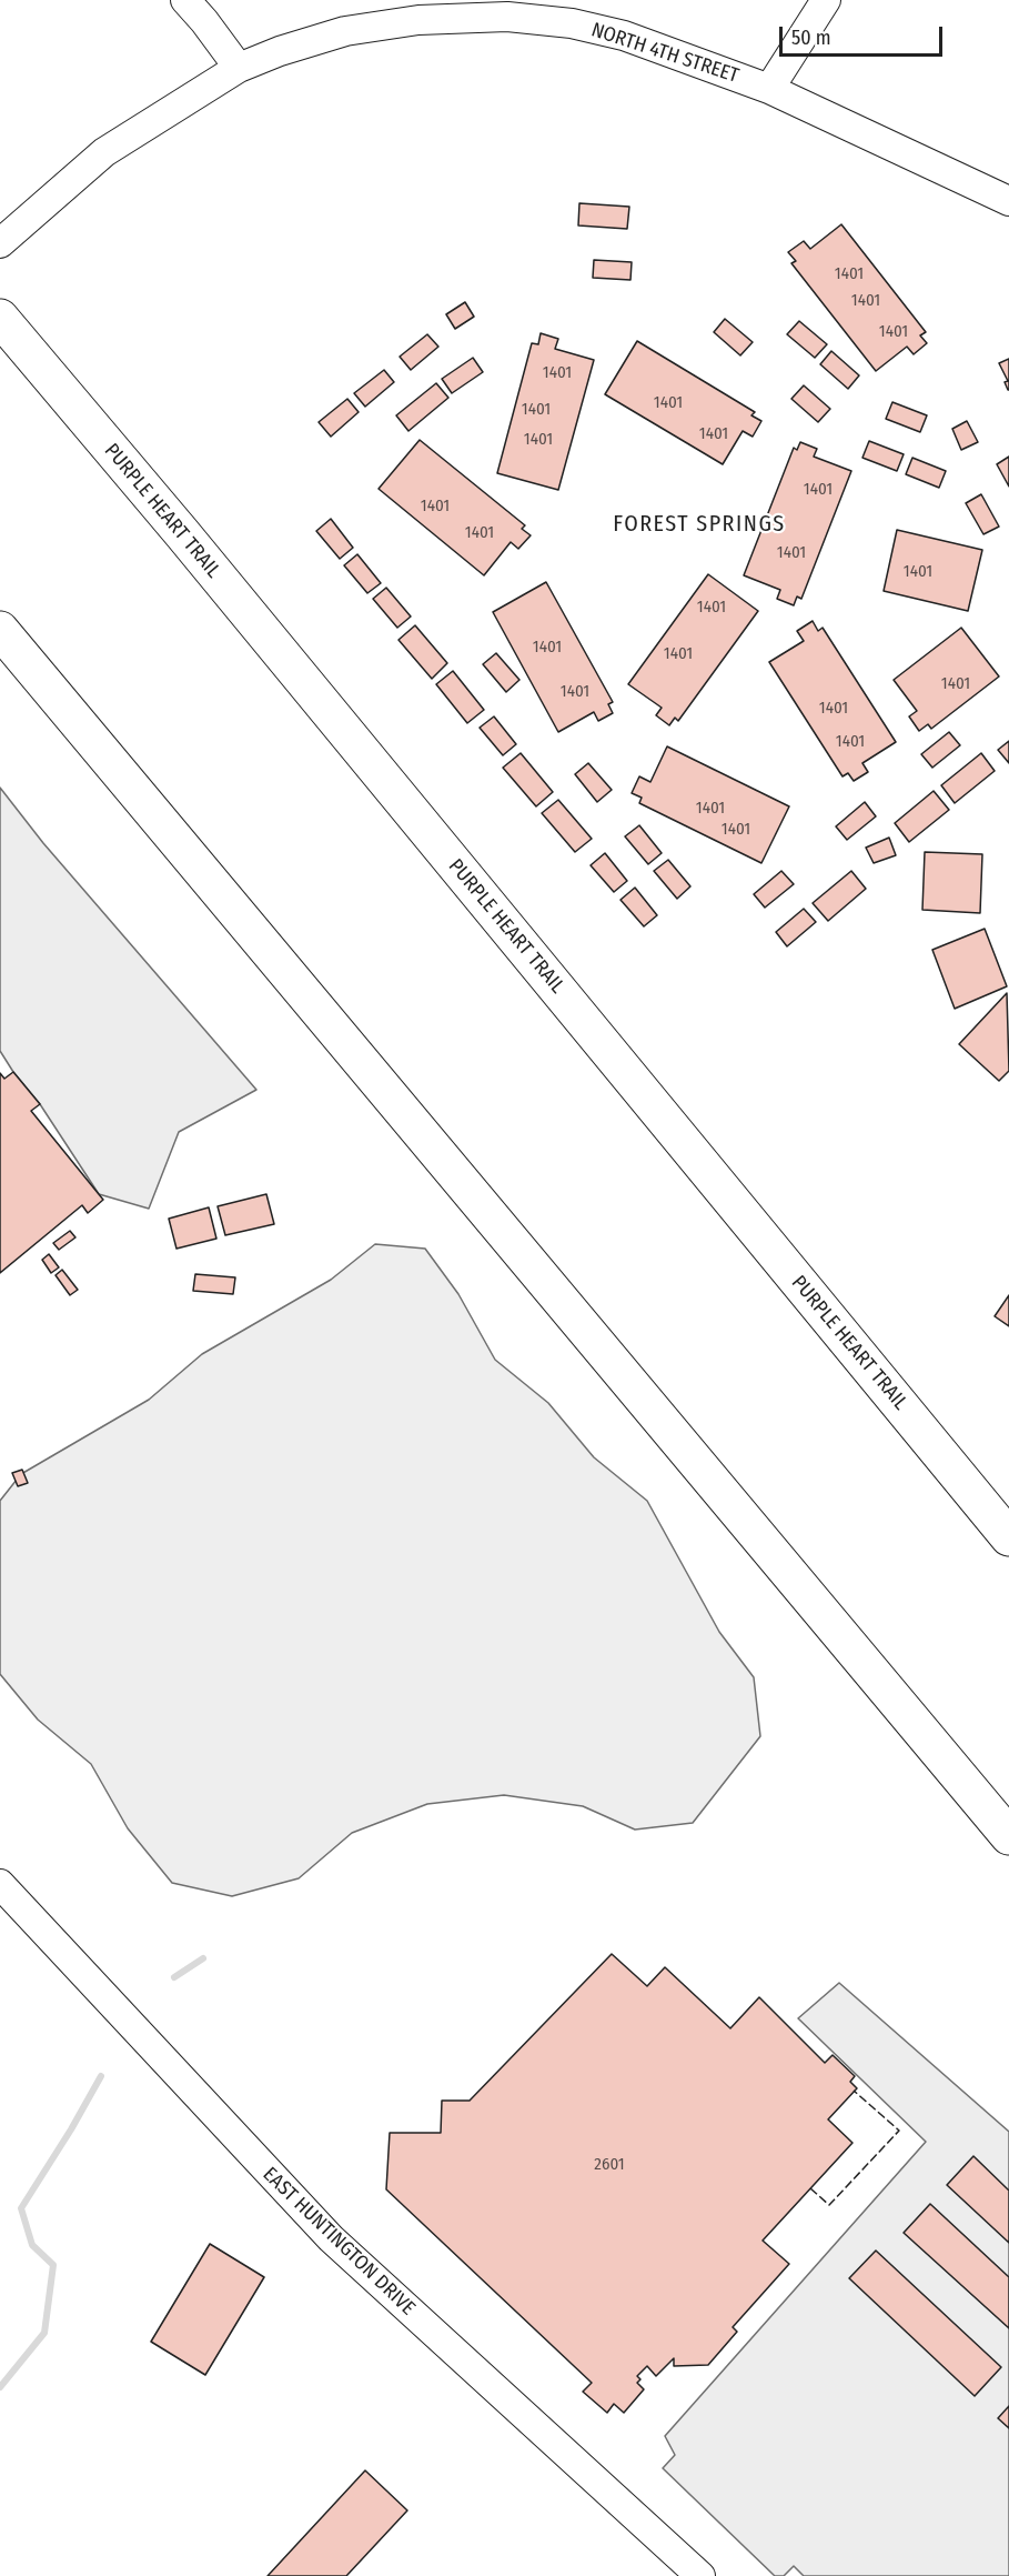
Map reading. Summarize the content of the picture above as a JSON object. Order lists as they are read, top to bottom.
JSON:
{
  "streets": {
    "highway": ["PURPLE HEART TRAIL"],
    "street": ["NORTH 4TH STREET", "EAST HUNTINGTON DRIVE"]
  },
  "districts": ["FOREST SPRINGS"],
  "house_numbers": [
    "1401",
    "1401",
    "1401",
    "1401",
    "1401",
    "1401",
    "1401",
    "1401",
    "1401",
    "1401",
    "1401",
    "1401",
    "1401",
    "1401",
    "1401",
    "1401",
    "1401",
    "1401",
    "1401",
    "1401",
    "1401",
    "1401",
    "2601"
  ],
  "scale_bar": "50 m"
}
